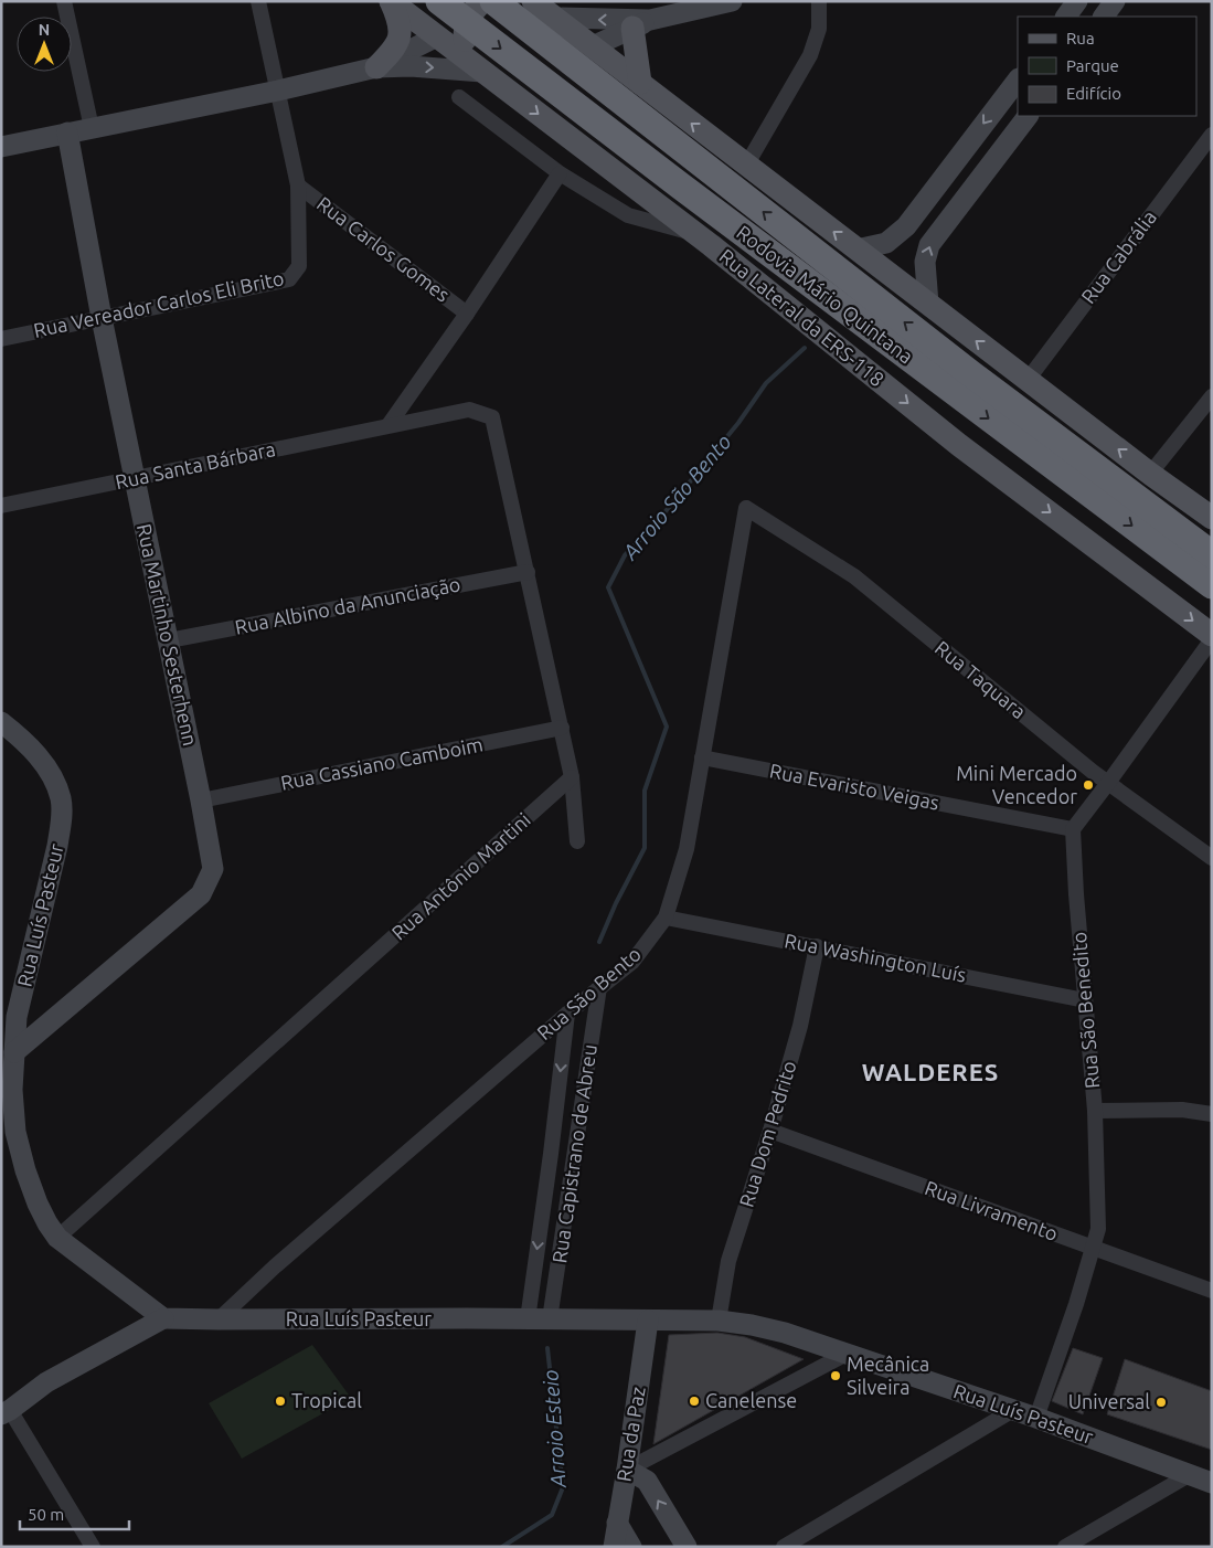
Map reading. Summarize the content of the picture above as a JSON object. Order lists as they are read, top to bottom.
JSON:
{
  "streets": {
    "highway": ["Rodovia Mário Quintana"],
    "main road": [
      "Rua Lateral da ERS-118",
      "Rua Martinho Sesterhenn",
      "Rua Luís Pasteur",
      "Rua da Paz"
    ],
    "street": [
      "Rua Carlos Gomes",
      "Rua Cabrália",
      "Rua Vereador Carlos Eli Brito",
      "Rua Santa Bárbara",
      "Rua Albino da Anunciação",
      "Rua Taquara",
      "Rua Cassiano Camboim",
      "Rua Evaristo Veigas",
      "Rua Antônio Martini",
      "Rua Washington Luís",
      "Rua São Bento",
      "Rua São Benedito",
      "Rua Dom Pedrito",
      "Rua Capistrano de Abreu",
      "Rua Livramento"
    ]
  },
  "crossings": [
    ["Rua Carlos Gomes", "Rua Vereador Carlos Eli Brito"],
    ["Rua Vereador Carlos Eli Brito", "Rua Martinho Sesterhenn"],
    ["Rua Santa Bárbara", "Rua Albino da Anunciação"],
    ["Rua Santa Bárbara", "Rua Martinho Sesterhenn"],
    ["Rua Albino da Anunciação", "Rua Martinho Sesterhenn"],
    ["Rua Martinho Sesterhenn", "Rua Cassiano Camboim"],
    ["Rua Martinho Sesterhenn", "Rua Luís Pasteur"],
    ["Rua Taquara", "Rua São Bento"],
    ["Rua Evaristo Veigas", "Rua São Bento"],
    ["Rua Evaristo Veigas", "Rua São Benedito"],
    ["Rua Antônio Martini", "Rua Luís Pasteur"],
    ["Rua Luís Pasteur", "Rua São Bento"],
    ["Rua Luís Pasteur", "Rua São Benedito"],
    ["Rua Luís Pasteur", "Rua Dom Pedrito"],
    ["Rua Luís Pasteur", "Rua Capistrano de Abreu"],
    ["Rua Luís Pasteur", "Rua da Paz"],
    ["Rua Washington Luís", "Rua São Bento"],
    ["Rua Washington Luís", "Rua São Benedito"],
    ["Rua Washington Luís", "Rua Dom Pedrito"],
    ["Rua São Bento", "Rua Capistrano de Abreu"],
    ["Rua São Benedito", "Rua Livramento"],
    ["Rua Dom Pedrito", "Rua Livramento"]
  ],
  "districts": ["WALDERES"],
  "water": ["Arroio São Bento", "Arroio Esteio"],
  "places": [
    "Mini Mercado Vencedor",
    "Mecânica Silveira",
    "Tropical",
    "Canelense",
    "Universal"
  ],
  "legend": ["Rua", "Parque", "Edifício"],
  "scale_bar": "50 m",
  "north": "top"
}
